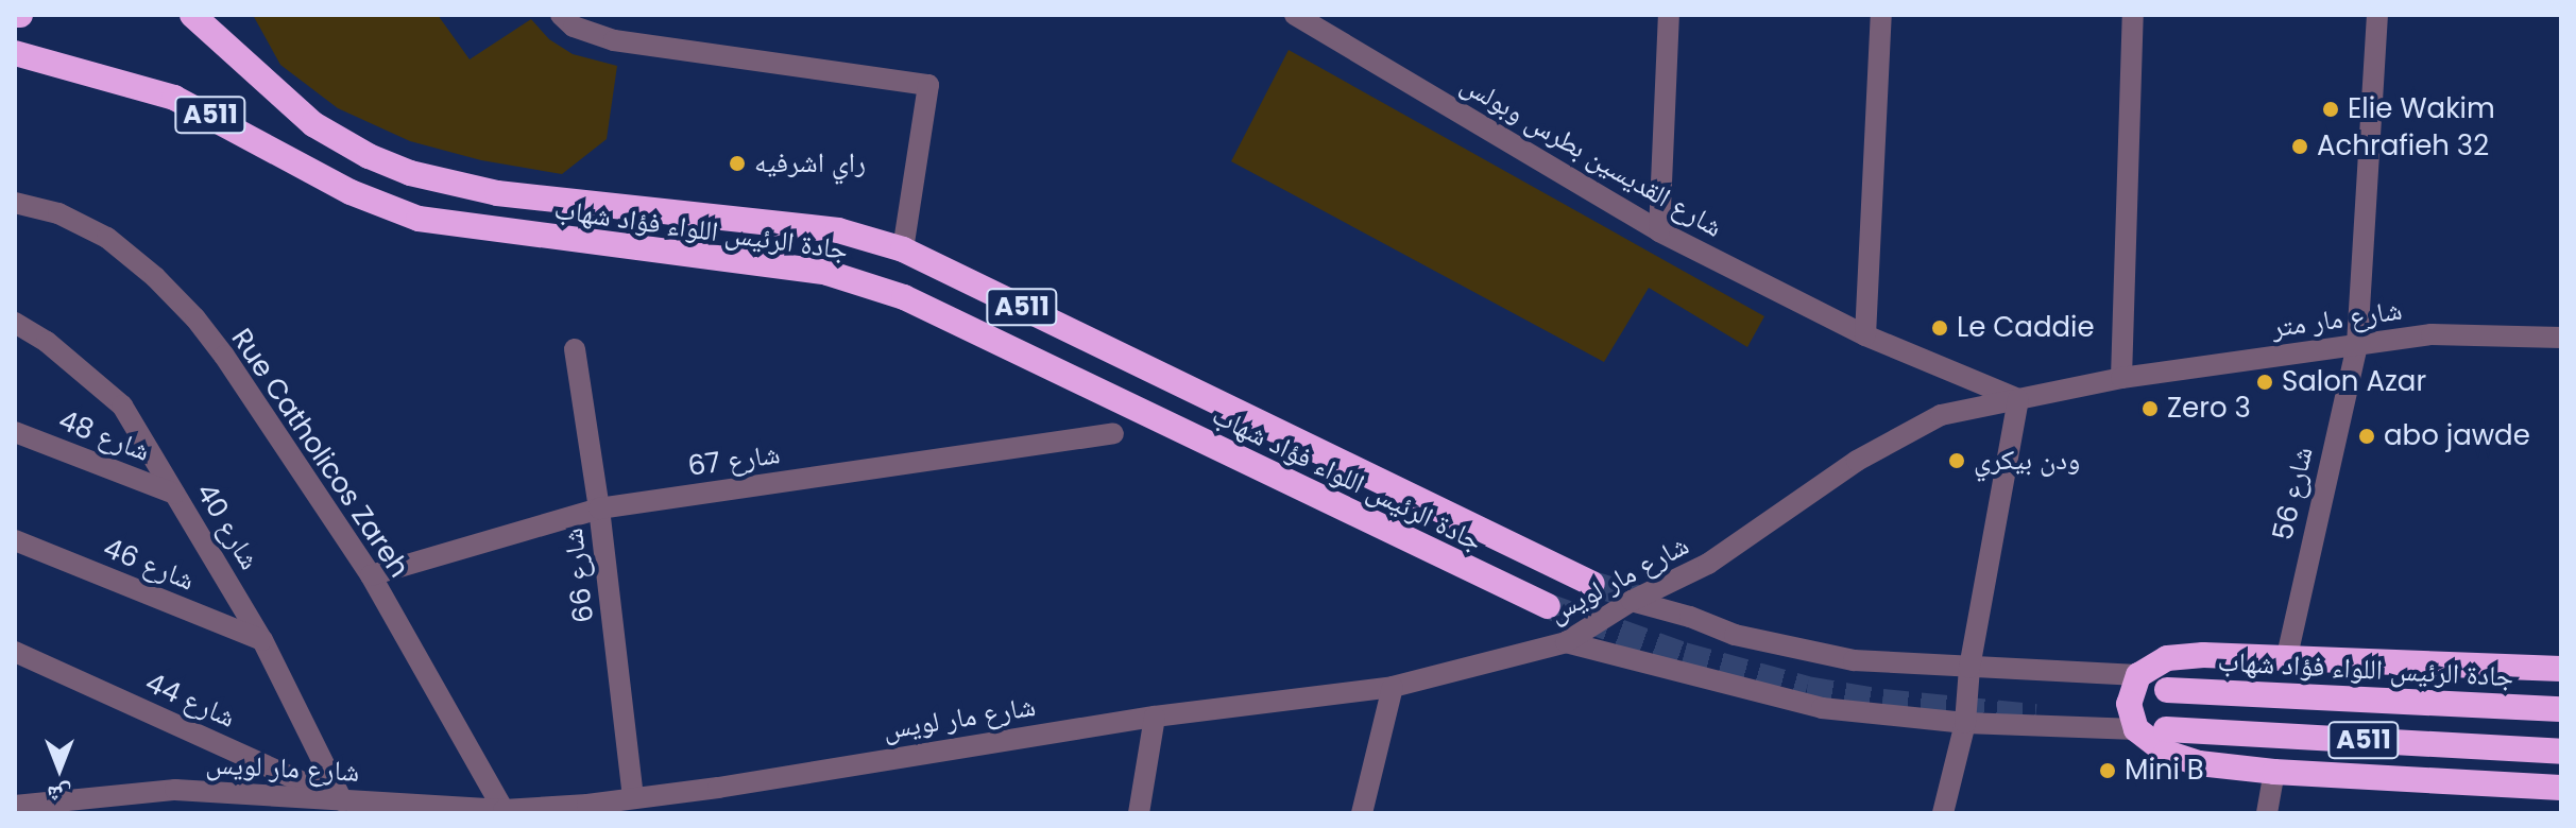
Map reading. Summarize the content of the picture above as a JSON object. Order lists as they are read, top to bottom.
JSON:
{
  "streets": {
    "highway": ["A511", "جادة الرئيس اللواء فؤاد شهاب"],
    "street": [
      "شارع القديسين بطرس وبولس",
      "شارع مار متر",
      "شارع 48",
      "Rue Catholicos Zareh",
      "شارع 67",
      "شارع 56",
      "شارع 40",
      "شارع 46",
      "شارع 66",
      "شارع مار لويس",
      "شارع 44"
    ]
  },
  "crossings": [
    ["شارع القديسين بطرس وبولس", "شارع مار متر"],
    ["شارع القديسين بطرس وبولس", "شارع مار لويس"],
    ["شارع مار متر", "شارع 56"],
    ["شارع مار متر", "شارع مار لويس"],
    ["شارع 48", "شارع 40"],
    ["Rue Catholicos Zareh", "شارع 67"],
    ["Rue Catholicos Zareh", "شارع مار لويس"],
    ["شارع 67", "شارع 66"],
    ["شارع 40", "شارع 46"],
    ["شارع 40", "شارع مار لويس"],
    ["شارع 40", "شارع 44"],
    ["شارع 66", "شارع مار لويس"],
    ["شارع مار لويس", "شارع 44"]
  ],
  "places": [
    "Elie Wakim",
    "Achrafieh 32",
    "راي اشرفيه",
    "Le Caddie",
    "Salon Azar",
    "Zero 3",
    "abo jawde",
    "ودن بيكري",
    "Mini B"
  ],
  "north": "bottom"
}
